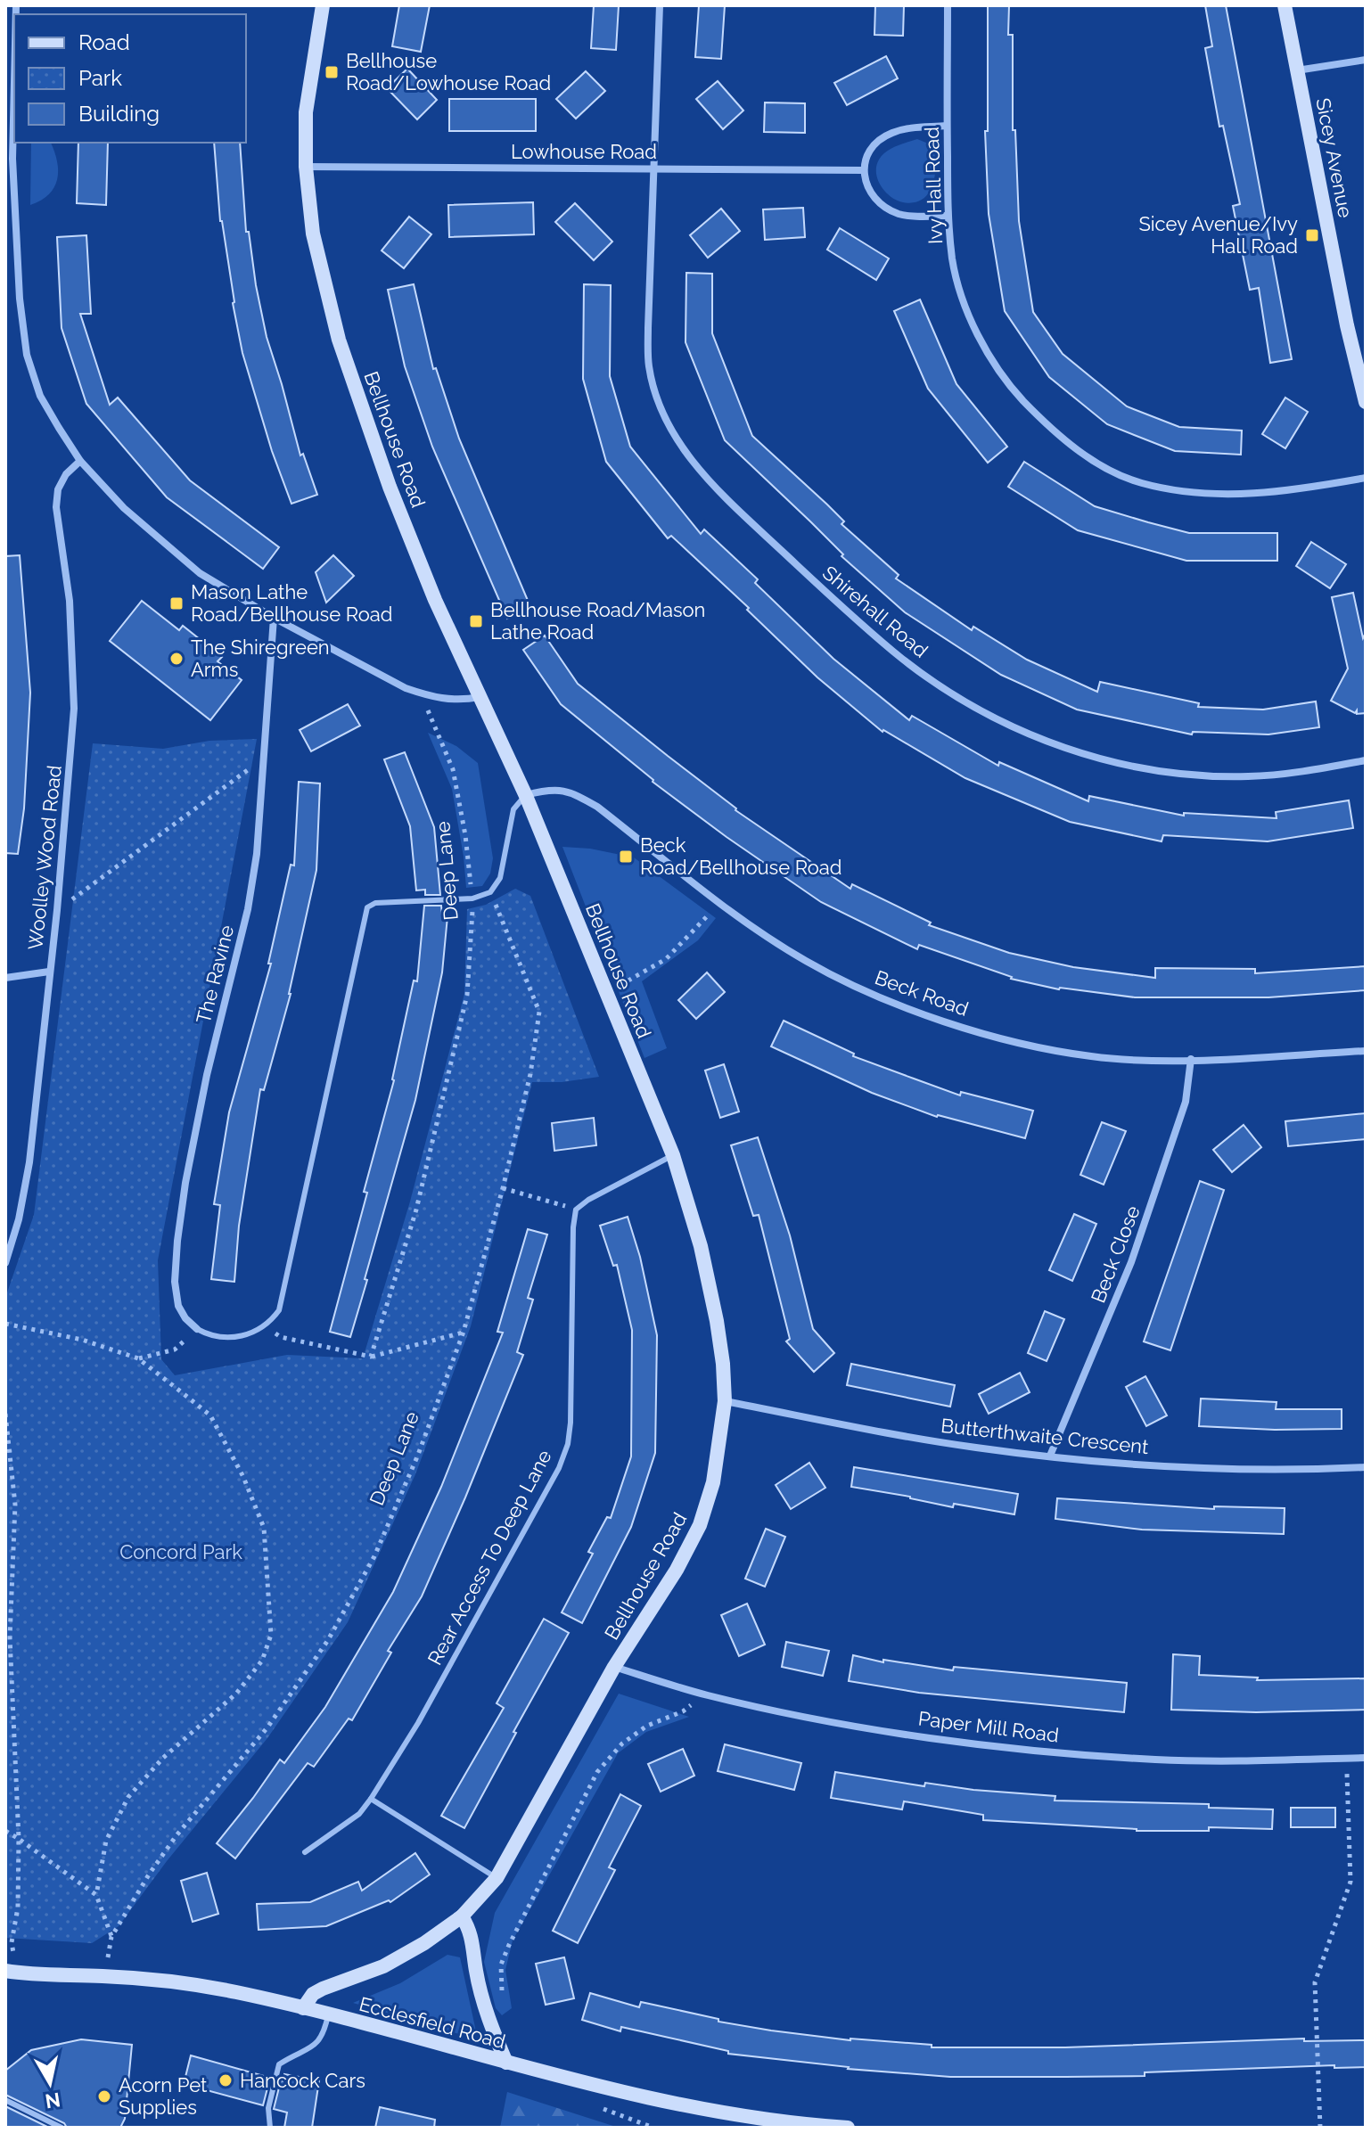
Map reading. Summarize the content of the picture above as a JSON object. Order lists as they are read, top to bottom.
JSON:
{
  "streets": {
    "main road": ["Sicey Avenue", "Bellhouse Road", "Ecclesfield Road"],
    "street": [
      "Lowhouse Road",
      "Ivy Hall Road",
      "Shirehall Road",
      "Woolley Wood Road",
      "The Ravine",
      "Beck Road",
      "Beck Close",
      "Butterthwaite Crescent",
      "Paper Mill Road"
    ],
    "lane": ["Rear Access To Deep Lane"],
    "path": ["Deep Lane"]
  },
  "crossings": [
    ["Lowhouse Road", "Bellhouse Road"],
    ["Lowhouse Road", "Shirehall Road"],
    ["Bellhouse Road", "Beck Road"],
    ["Bellhouse Road", "Butterthwaite Crescent"],
    ["Bellhouse Road", "Paper Mill Road"],
    ["Bellhouse Road", "Ecclesfield Road"],
    ["Deep Lane", "Ecclesfield Road"],
    ["Beck Road", "Beck Close"],
    ["Beck Close", "Butterthwaite Crescent"]
  ],
  "parks": ["Concord Park"],
  "places": {
    "transit": [
      "Bellhouse Road/Lowhouse Road",
      "Sicey Avenue/Ivy Hall Road",
      "Mason Lathe Road/Bellhouse Road",
      "Bellhouse Road/Mason Lathe Road",
      "Beck Road/Bellhouse Road"
    ],
    "other": ["The Shiregreen Arms", "Hancock Cars", "Acorn Pet Supplies"]
  },
  "legend": ["Road", "Park", "Building"],
  "north": "bottom"
}
